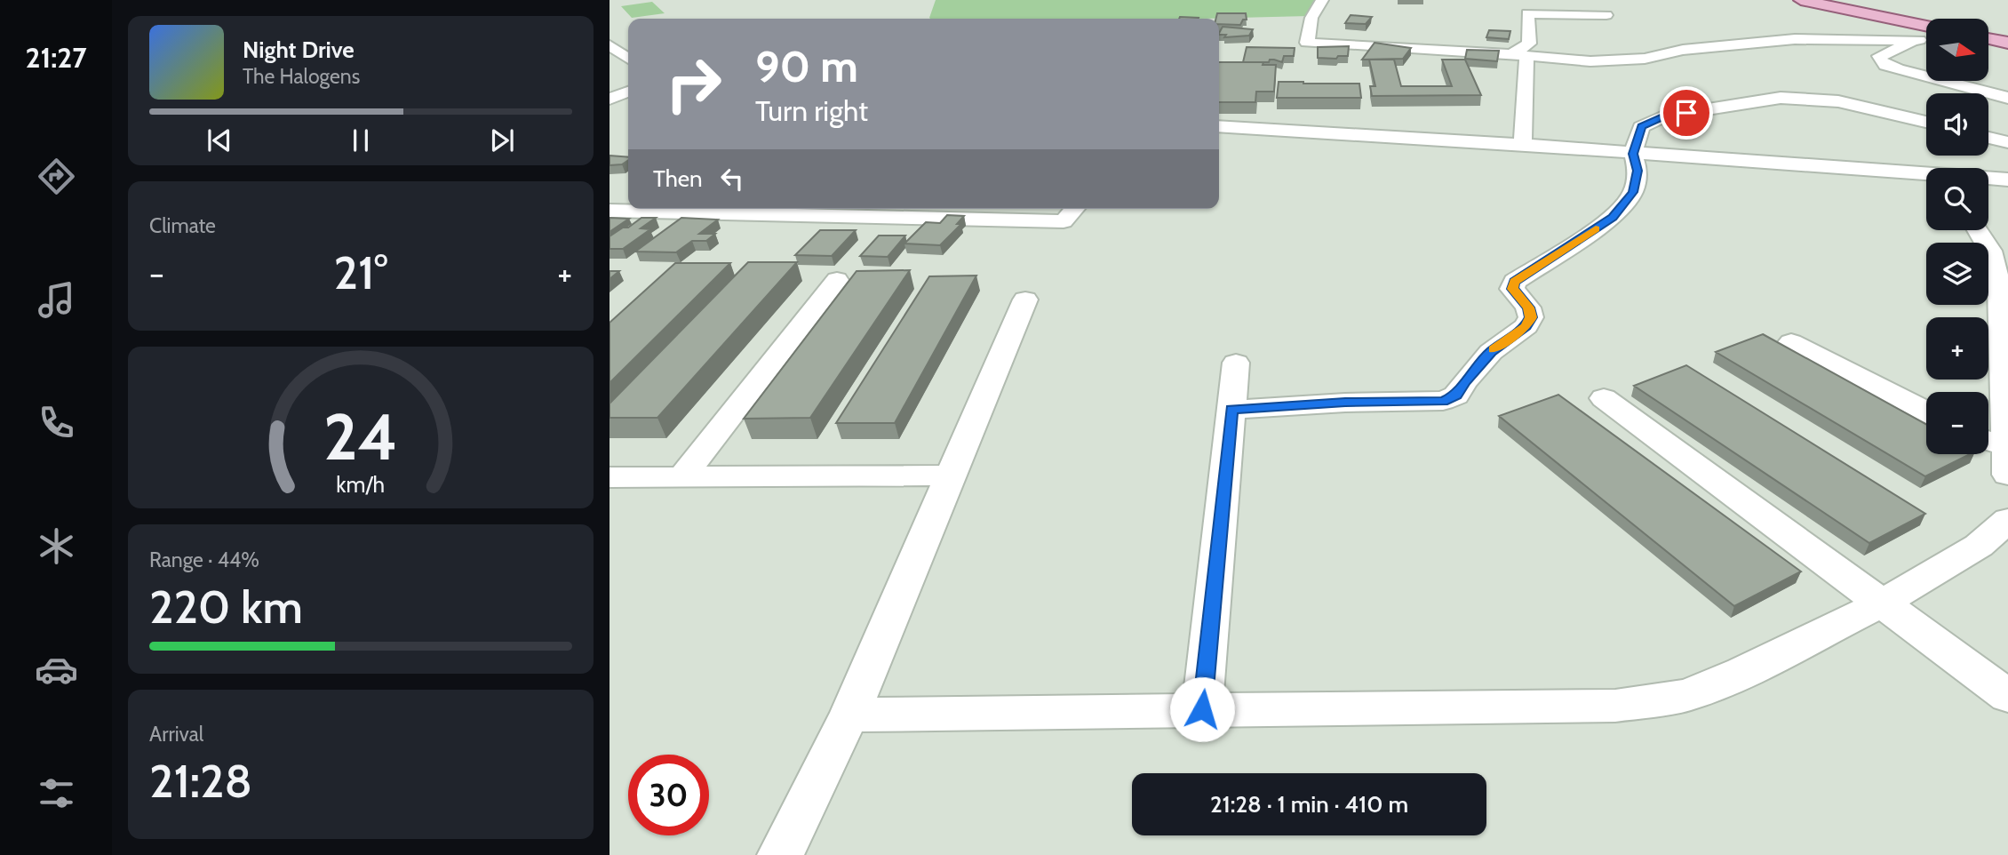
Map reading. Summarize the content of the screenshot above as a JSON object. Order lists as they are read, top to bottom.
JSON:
{
  "north": "right",
  "page": {
    "tabs": "21:27",
    "map_buttons": ["+", "−"],
    "turn": ["90 m", "Turn right"],
    "song": ["Night Drive", "The Halogens"],
    "then": "Then",
    "tile": [
      "Climate",
      ["Range · 44%", "220 km"],
      ["Arrival", "21:28"]
    ],
    "heat": ["−", "21°", "+"],
    "limit": "30",
    "trip": "21:28 · 1 min · 410 m",
    "gauge": ["24", "km/h"]
  }
}
